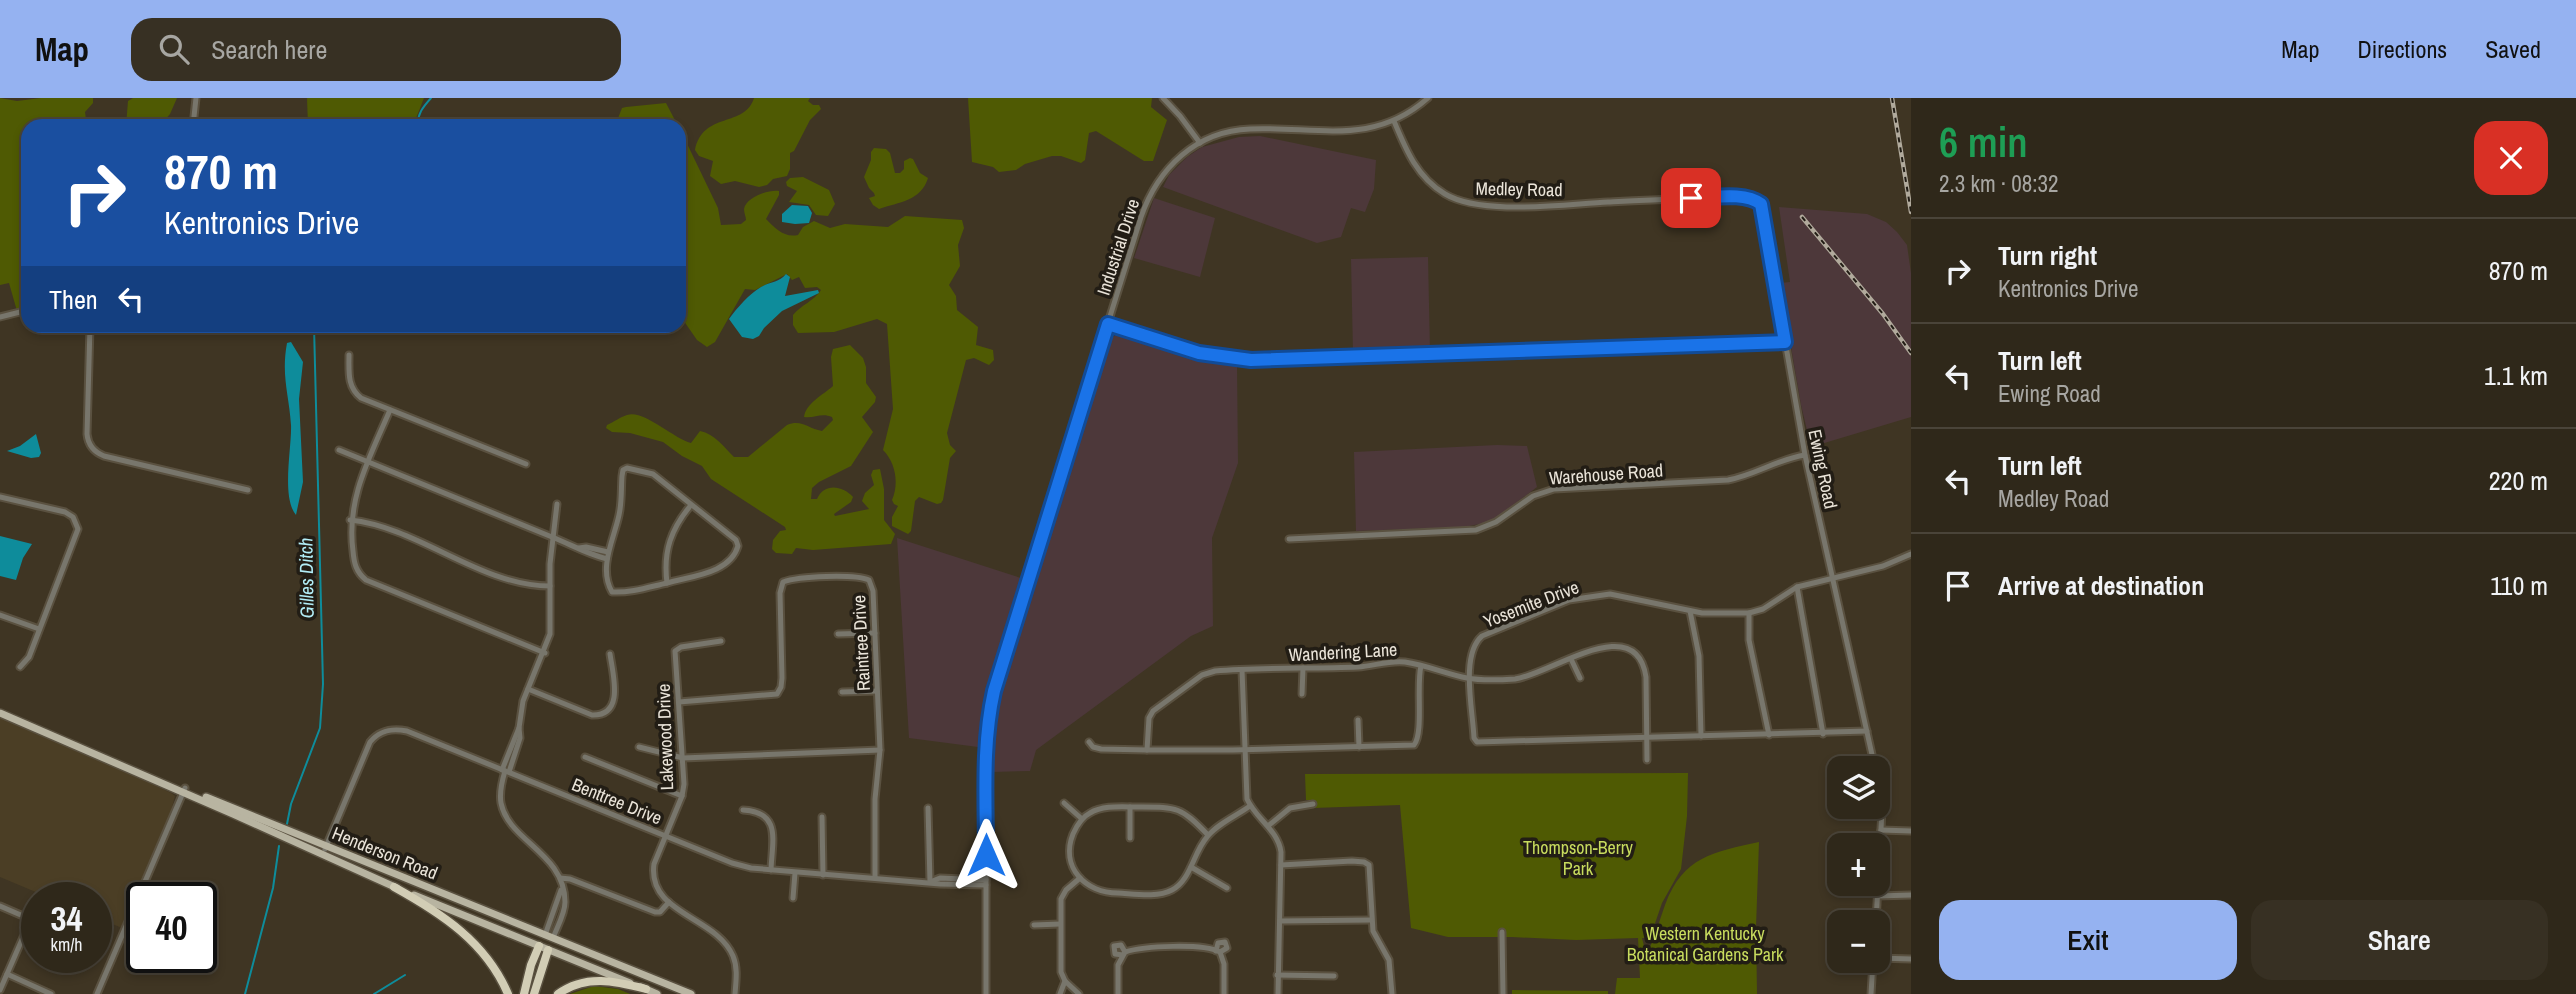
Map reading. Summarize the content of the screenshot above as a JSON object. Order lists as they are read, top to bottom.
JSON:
{
  "streets": {
    "main road": ["Henderson Road"],
    "street": [
      "Medley Road",
      "Industrial Drive",
      "Ewing Road",
      "Warehouse Road",
      "Yosemite Drive",
      "Raintree Drive",
      "Wandering Lane",
      "Lakewood Drive",
      "Benttree Drive"
    ]
  },
  "crossings": [
    ["Medley Road", "Ewing Road"],
    ["Industrial Drive", "Benttree Drive"],
    ["Ewing Road", "Warehouse Road"],
    ["Ewing Road", "Yosemite Drive"],
    ["Yosemite Drive", "Wandering Lane"],
    ["Raintree Drive", "Lakewood Drive"],
    ["Raintree Drive", "Benttree Drive"],
    ["Lakewood Drive", "Benttree Drive"],
    ["Benttree Drive", "Henderson Road"]
  ],
  "water": ["Gilles Ditch"],
  "parks": ["Thompson-Berry Park", "Western Kentucky Botanical Gardens Park"],
  "page": {
    "header": "Map",
    "search": "Search here",
    "nav": ["Map", "Directions", "Saved"],
    "heading": ["6 min", "2.3 km · 08:32"],
    "turn": ["870 m", "Kentronics Drive"],
    "list": [
      {
        "name": "Turn right",
        "note": "Kentronics Drive",
        "value": "870 m"
      },
      {
        "name": "Turn left",
        "note": "Ewing Road",
        "value": "1.1 km"
      },
      {
        "name": "Turn left",
        "note": "Medley Road",
        "value": "220 m"
      },
      {
        "name": "Arrive at destination",
        "value": "110 m"
      }
    ],
    "then": "Then",
    "map_buttons": ["+", "−"],
    "speed": "34 km/h",
    "limit": "40",
    "buttons": ["Exit", "Share"]
  }
}
